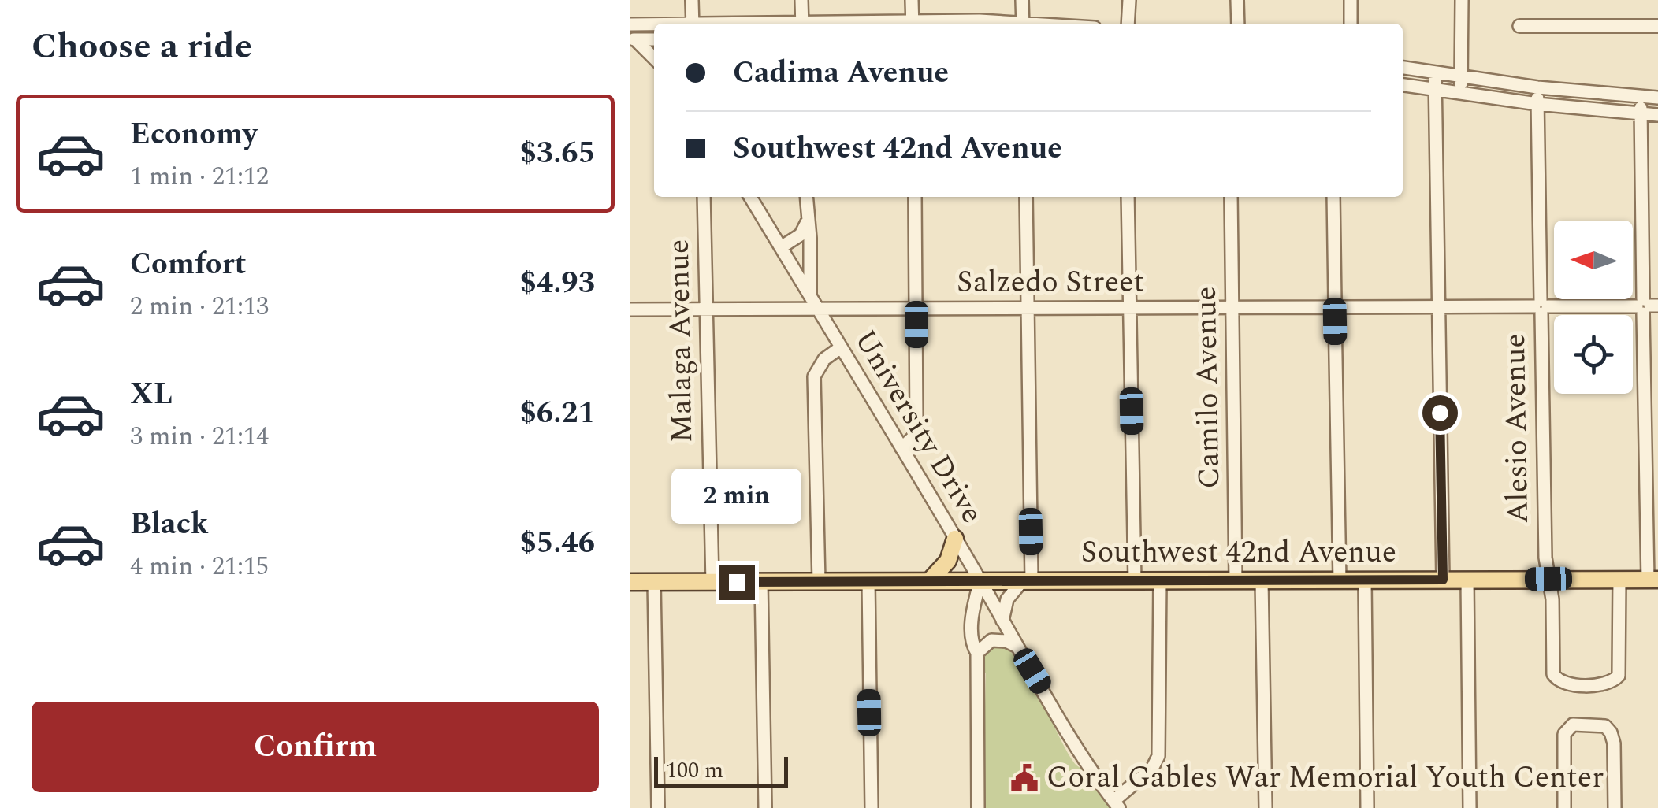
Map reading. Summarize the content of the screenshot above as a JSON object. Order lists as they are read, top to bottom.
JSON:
{
  "streets": {
    "main road": ["Southwest 42nd Avenue"],
    "street": [
      "Salzedo Street",
      "Malaga Avenue",
      "Camilo Avenue",
      "University Drive",
      "Alesio Avenue"
    ]
  },
  "crossings": [
    ["Salzedo Street", "Malaga Avenue"],
    ["Salzedo Street", "Camilo Avenue"],
    ["Salzedo Street", "University Drive"],
    ["Salzedo Street", "Alesio Avenue"],
    ["Malaga Avenue", "Southwest 42nd Avenue"],
    ["Camilo Avenue", "Southwest 42nd Avenue"],
    ["University Drive", "Southwest 42nd Avenue"],
    ["Alesio Avenue", "Southwest 42nd Avenue"]
  ],
  "places": {
    "public building": ["Coral Gables War Memorial Youth Center"]
  },
  "scale_bar": "100 m",
  "north": "left",
  "page": {
    "heading": "Choose a ride",
    "banner": ["Cadima Avenue", "Southwest 42nd Avenue"],
    "list": [
      {
        "name": "Economy",
        "note": "1 min · 21:12",
        "value": "$3.65"
      },
      {
        "name": "Comfort",
        "note": "2 min · 21:13",
        "value": "$4.93"
      },
      {
        "name": "XL",
        "note": "3 min · 21:14",
        "value": "$6.21"
      },
      {
        "name": "Black",
        "note": "4 min · 21:15",
        "value": "$5.46"
      }
    ],
    "bubble": "2 min",
    "buttons": "Confirm",
    "scale": "100 m"
  }
}
